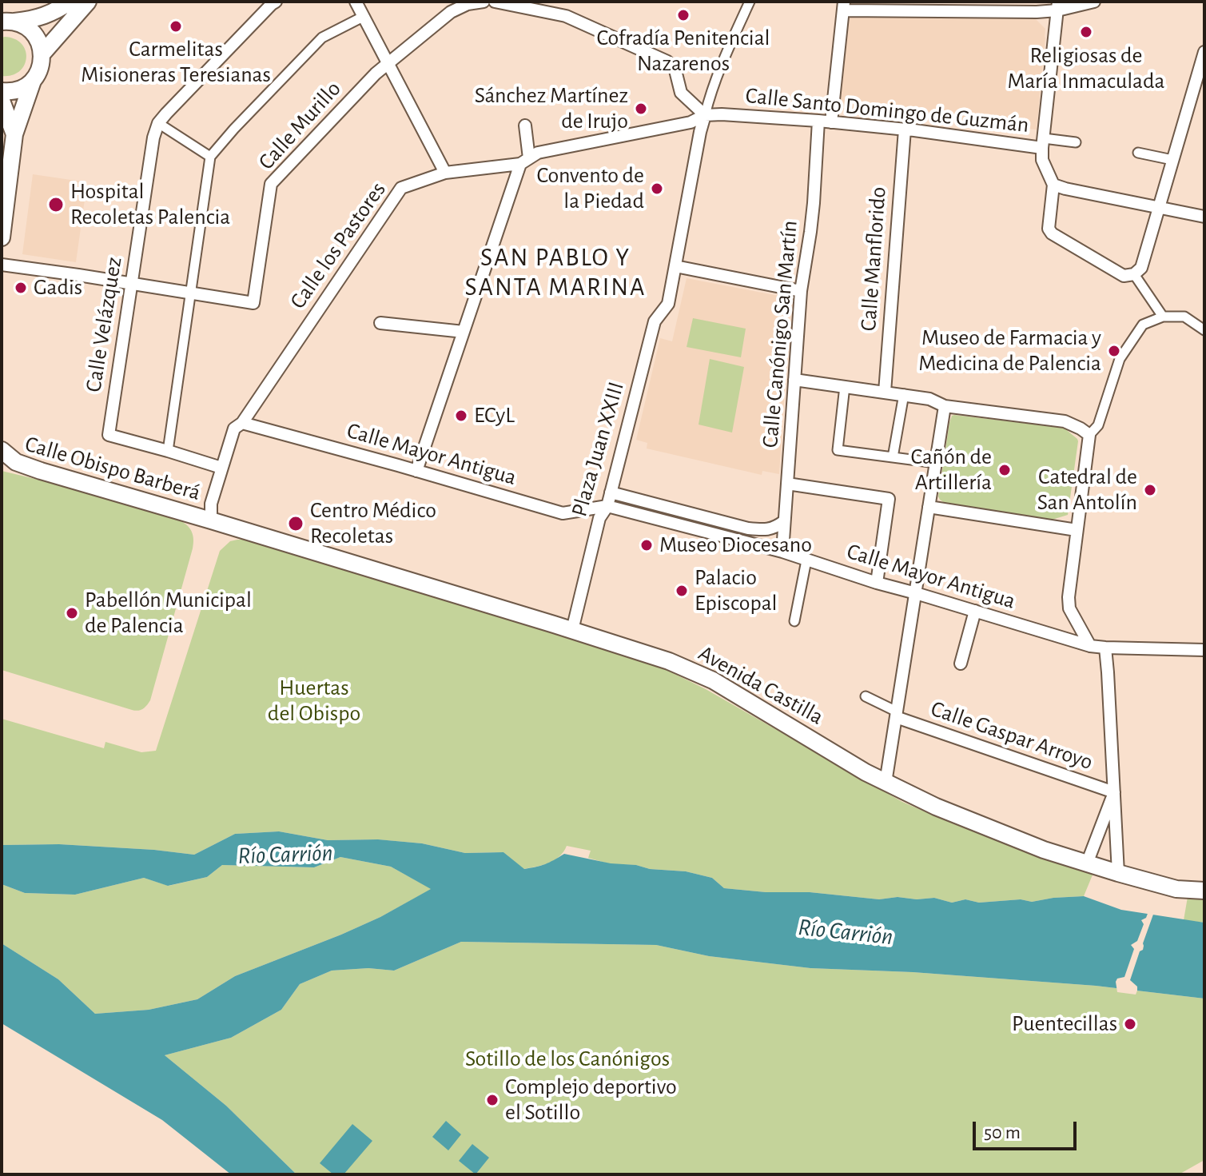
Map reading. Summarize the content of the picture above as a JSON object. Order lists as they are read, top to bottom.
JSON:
{
  "streets": {
    "main road": ["Calle Obispo Barberá", "Avenida Castilla"],
    "street": [
      "Calle Santo Domingo de Guzmán",
      "Calle Murillo",
      "Calle los Pastores",
      "Calle Manflorido",
      "Calle Velázquez",
      "Calle Canónigo San Martín",
      "Plaza Juan XXIII",
      "Calle Mayor Antigua",
      "Calle Gaspar Arroyo"
    ]
  },
  "crossings": [
    ["Calle Santo Domingo de Guzmán", "Calle los Pastores"],
    ["Calle Santo Domingo de Guzmán", "Calle Manflorido"],
    ["Calle Santo Domingo de Guzmán", "Calle Canónigo San Martín"],
    ["Calle Santo Domingo de Guzmán", "Plaza Juan XXIII"],
    ["Calle los Pastores", "Plaza Juan XXIII"],
    ["Calle los Pastores", "Calle Mayor Antigua"],
    ["Calle los Pastores", "Calle Obispo Barberá"],
    ["Calle los Pastores", "Avenida Castilla"],
    ["Calle Canónigo San Martín", "Calle Mayor Antigua"],
    ["Plaza Juan XXIII", "Calle Mayor Antigua"],
    ["Plaza Juan XXIII", "Avenida Castilla"],
    ["Calle Obispo Barberá", "Avenida Castilla"]
  ],
  "districts": ["SAN PABLO Y SANTA MARINA"],
  "water": ["Río Carrión"],
  "parks": ["Huertas del Obispo", "Sotillo de los Canónigos"],
  "places": [
    "Cofradía Penitencial Nazarenos",
    "Carmelitas Misioneras Teresianas",
    "Religiosas de María Inmaculada",
    "Sánchez Martínez de Irujo",
    "Convento de la Piedad",
    "Hospital Recoletas Palencia",
    "Gadis",
    "Museo de Farmacia y Medicina de Palencia",
    "ECyL",
    "Cañón de Artillería",
    "Catedral de San Antolín",
    "Centro Médico Recoletas",
    "Museo Diocesano",
    "Palacio Episcopal",
    "Pabellón Municipal de Palencia",
    "Puentecillas",
    "Complejo deportivo el Sotillo"
  ],
  "scale_bar": "50 m"
}
